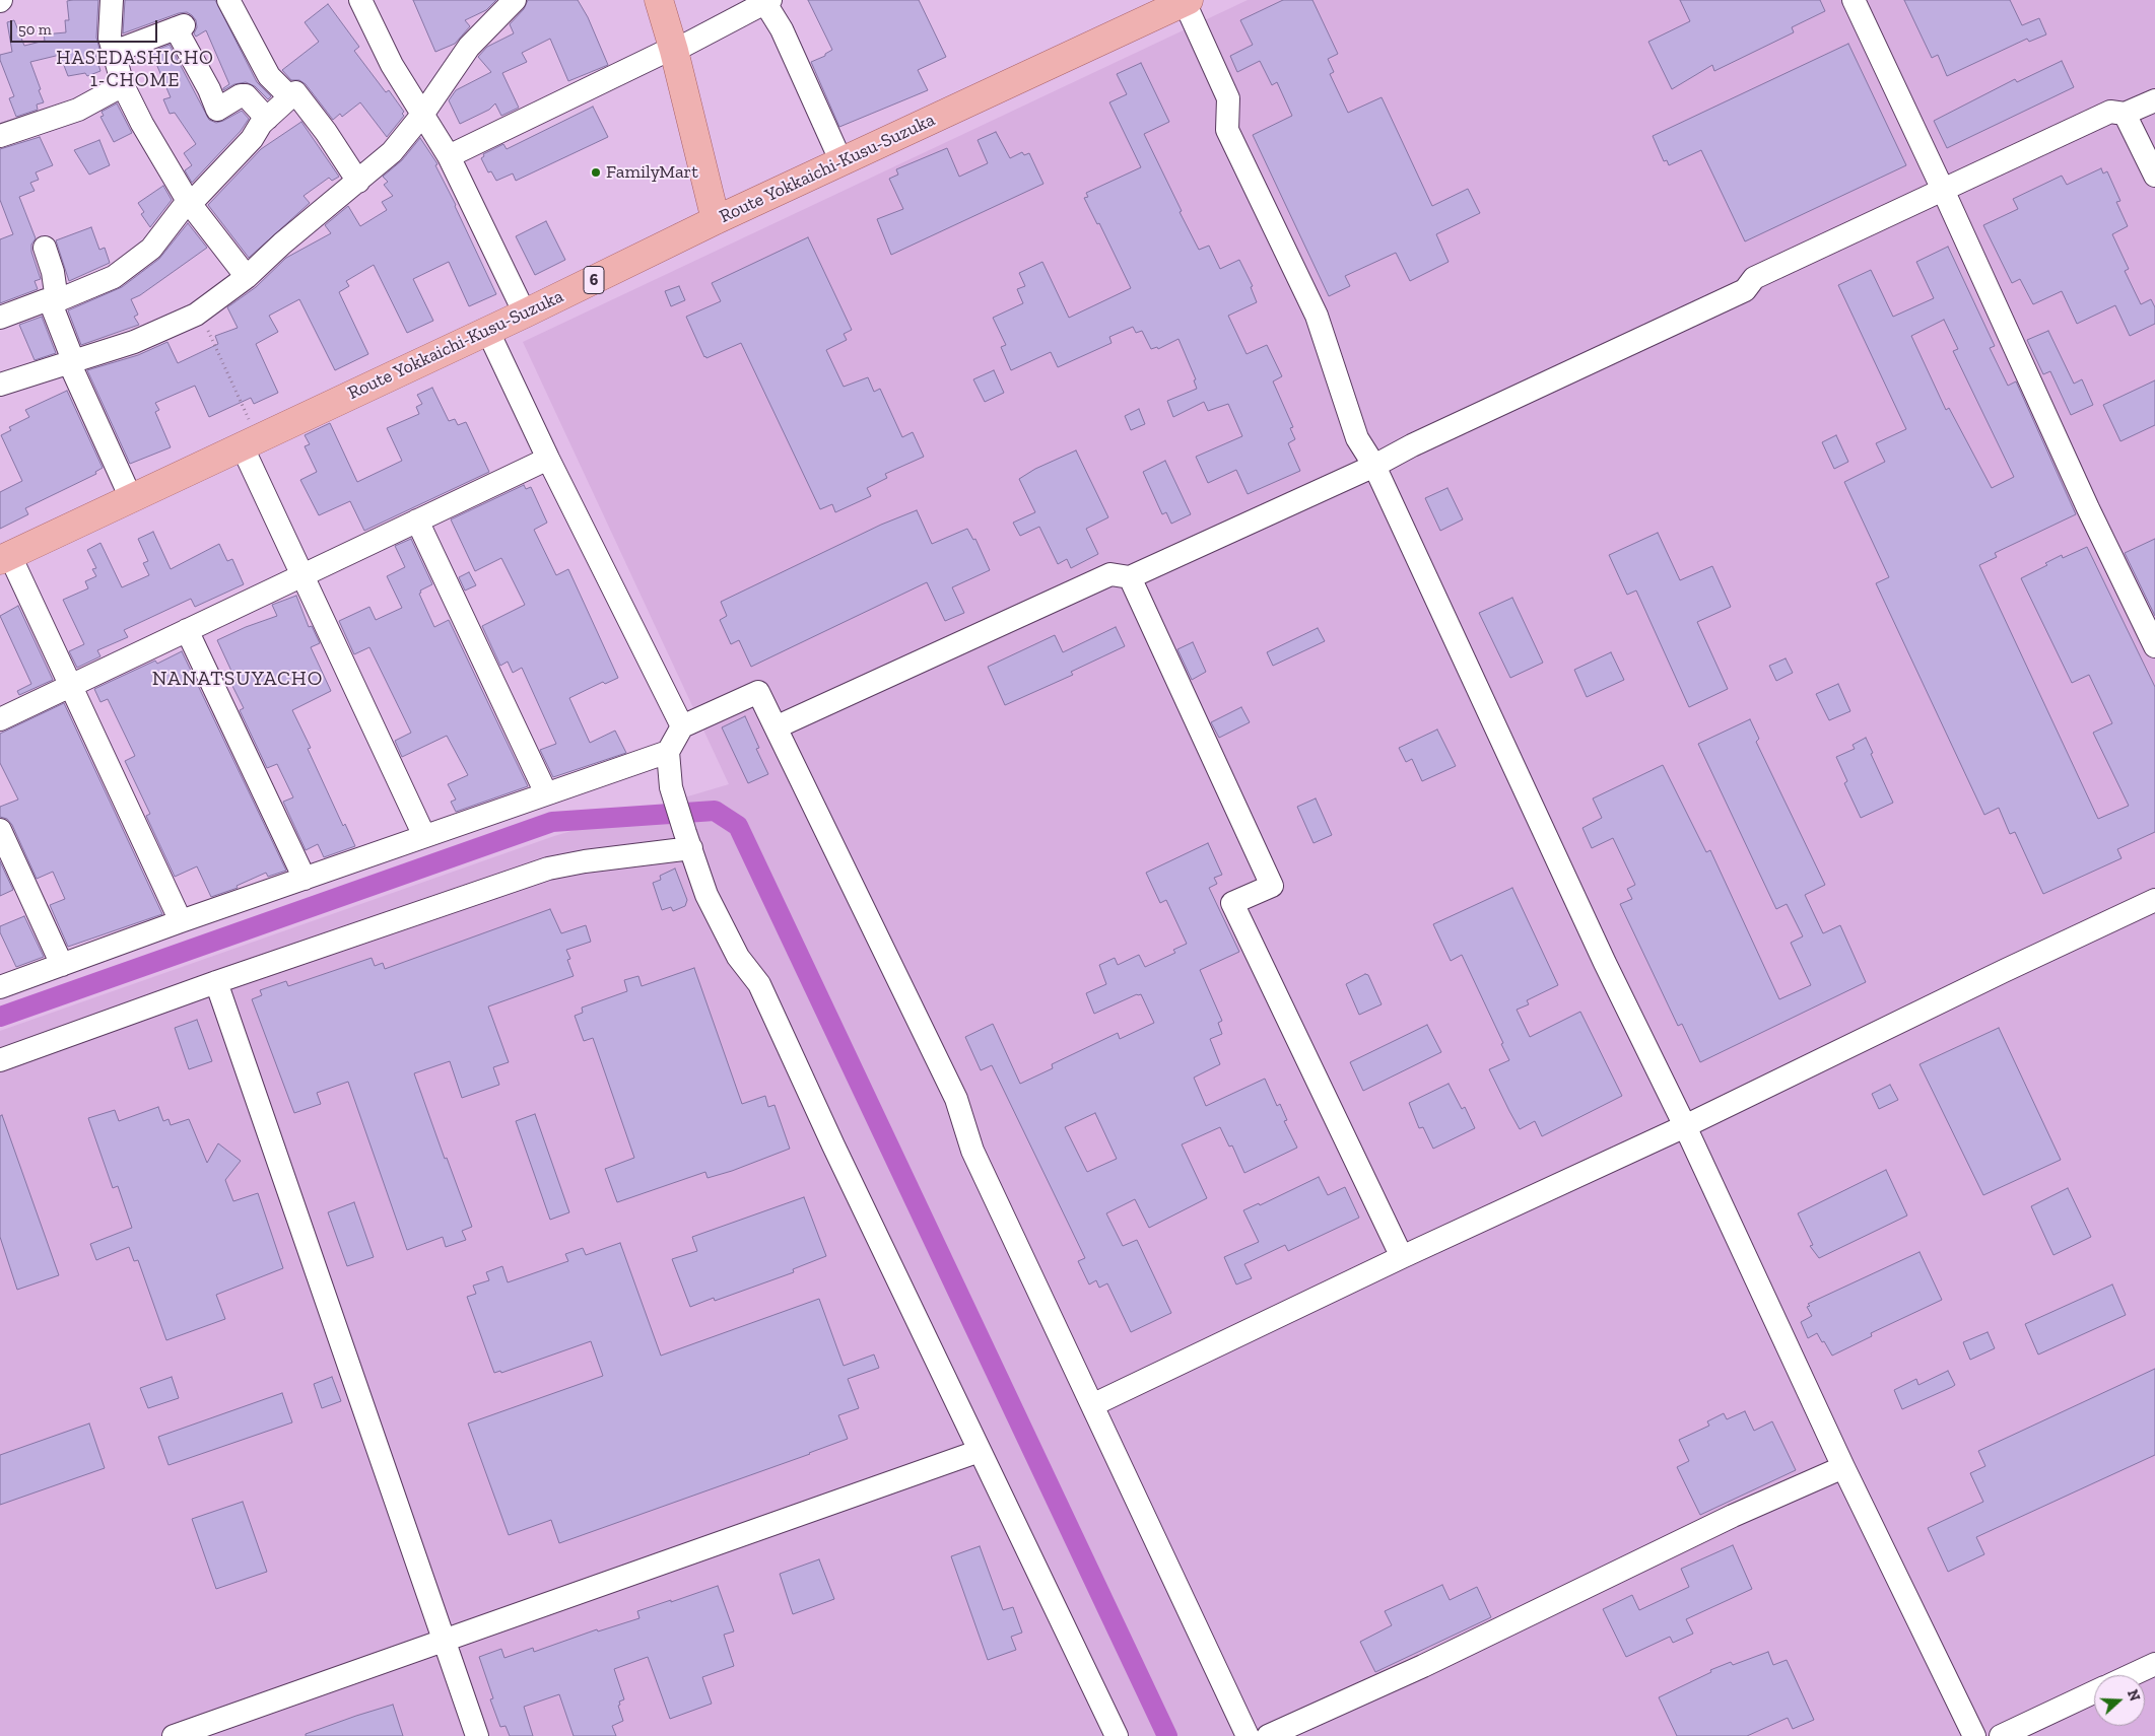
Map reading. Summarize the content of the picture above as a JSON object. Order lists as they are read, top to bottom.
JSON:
{
  "streets": {
    "main road": ["Route Yokkaichi-Kusu-Suzuka", "6"]
  },
  "districts": ["HASEDASHICHO 1-CHOME", "NANATSUYACHO"],
  "places": ["FamilyMart"],
  "scale_bar": "50 m",
  "north": "right"
}
